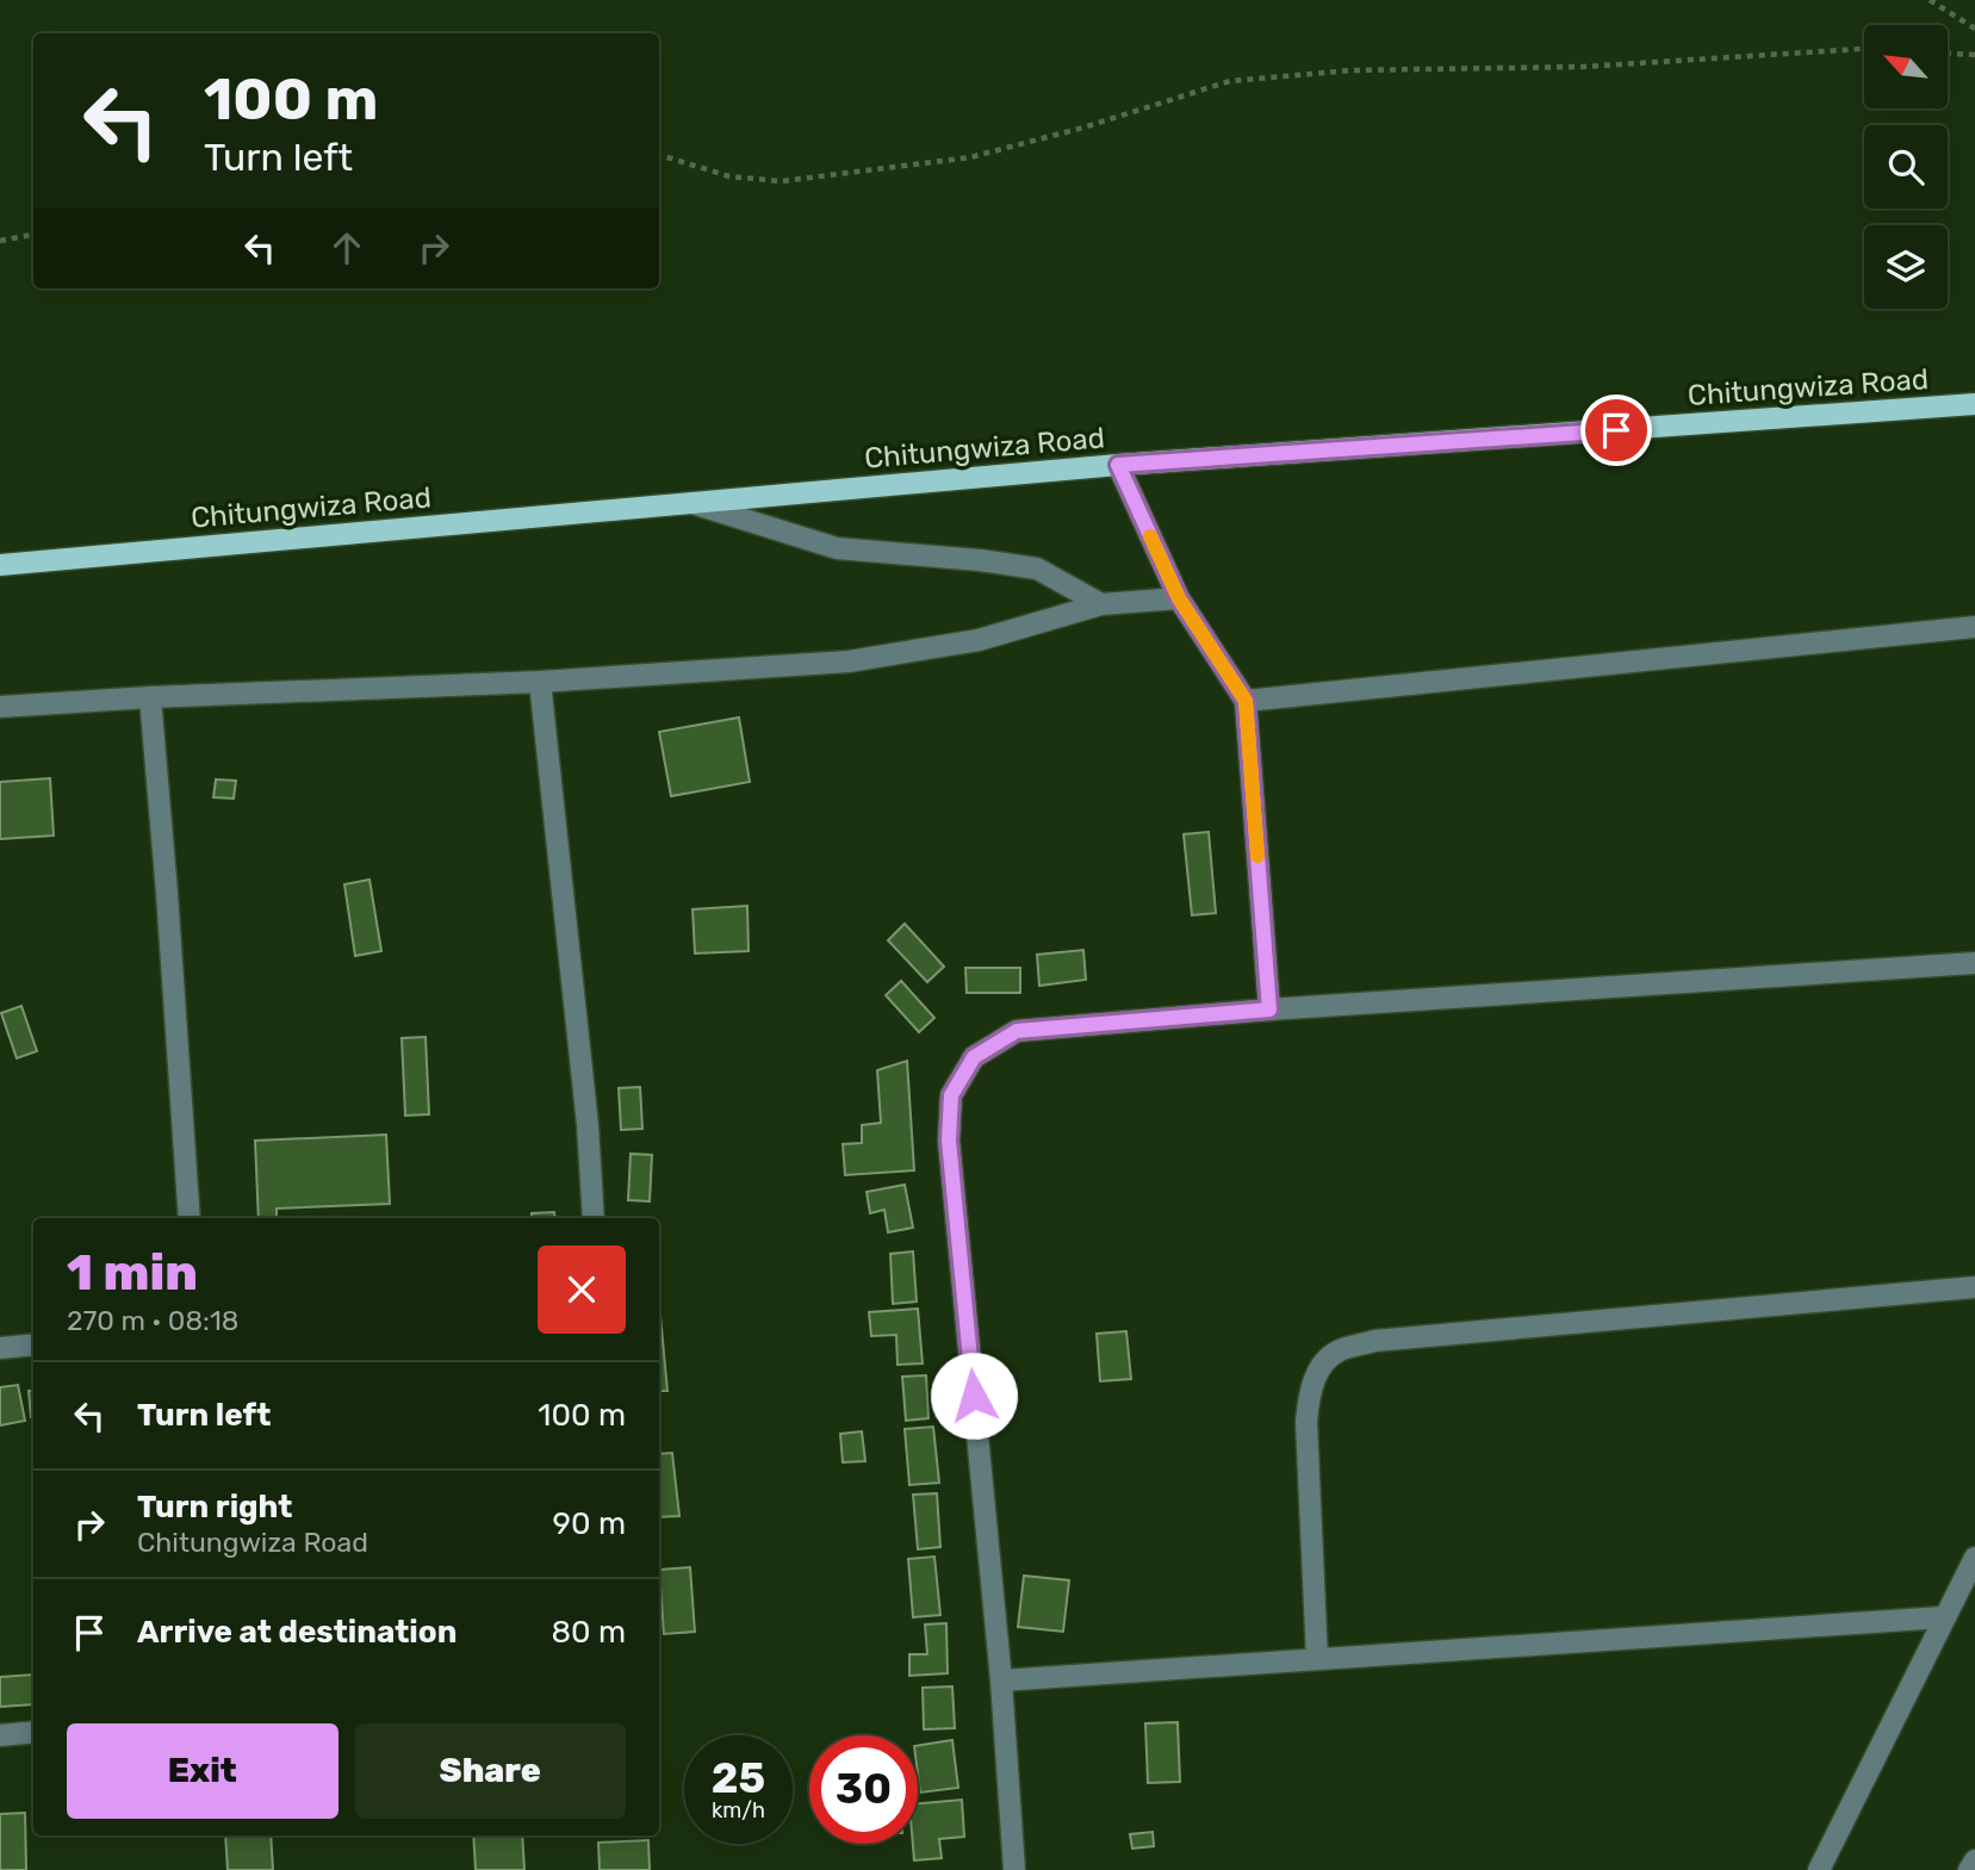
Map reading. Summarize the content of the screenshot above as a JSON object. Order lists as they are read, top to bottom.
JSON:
{
  "streets": {
    "main road": ["Chitungwiza Road"]
  },
  "north": "top left",
  "page": {
    "turn": ["100 m", "Turn left"],
    "heading": ["1 min", "270 m · 08:18"],
    "list": [
      {
        "name": "Turn left",
        "value": "100 m"
      },
      {
        "name": "Turn right",
        "note": "Chitungwiza Road",
        "value": "90 m"
      },
      {
        "name": "Arrive at destination",
        "value": "80 m"
      }
    ],
    "buttons": ["Exit", "Share"],
    "speed": "25 km/h",
    "limit": "30"
  }
}
